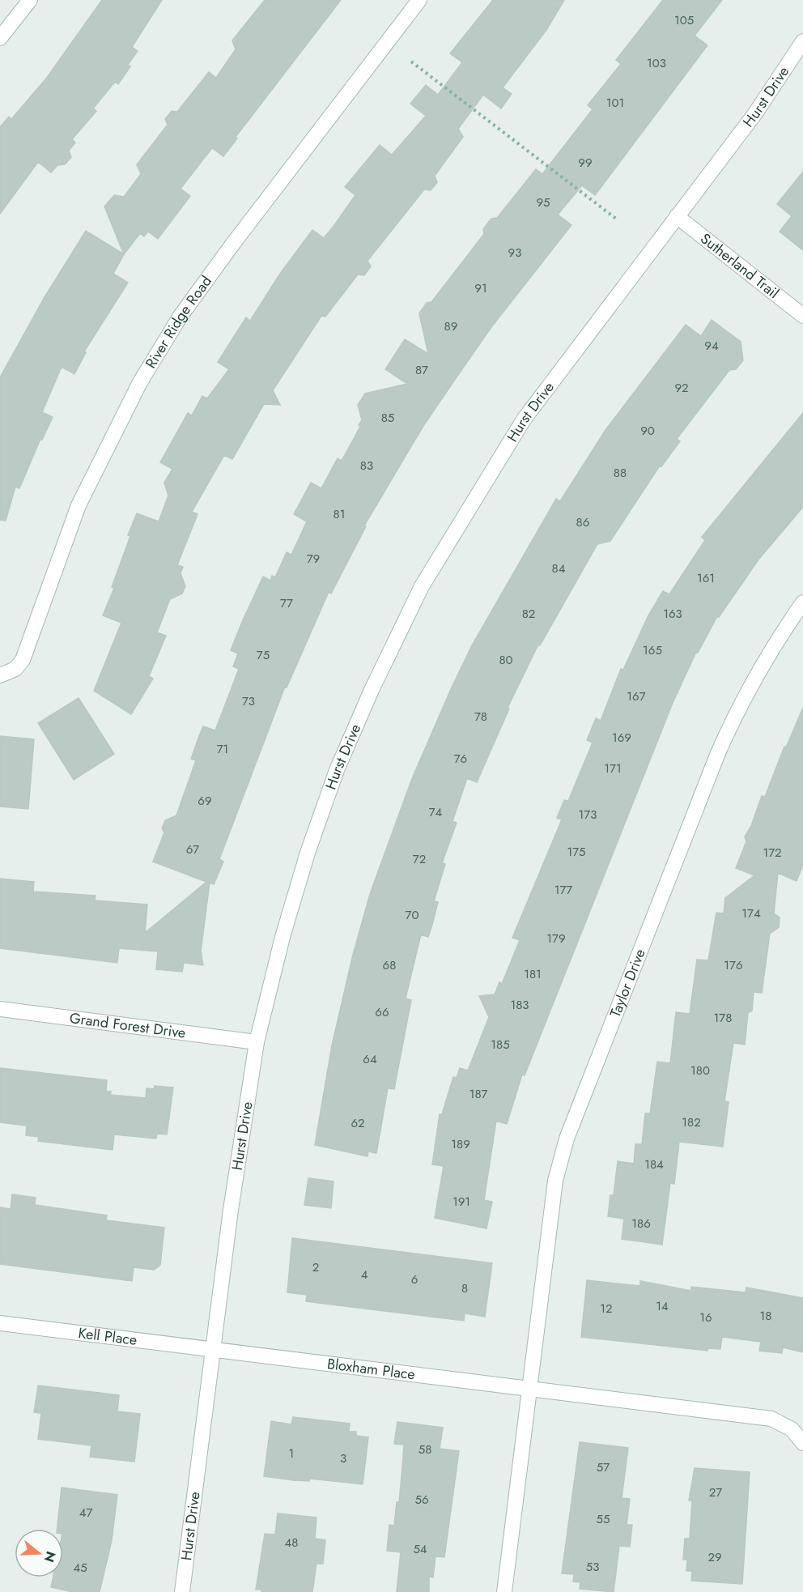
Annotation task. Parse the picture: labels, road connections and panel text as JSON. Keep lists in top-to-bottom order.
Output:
{
  "streets": {
    "street": [
      "Hurst Drive",
      "Sutherland Trail",
      "River Ridge Road",
      "Taylor Drive",
      "Grand Forest Drive",
      "Kell Place",
      "Bloxham Place"
    ]
  },
  "crossings": [
    ["Hurst Drive", "Sutherland Trail"],
    ["Hurst Drive", "Grand Forest Drive"],
    ["Hurst Drive", "Kell Place"],
    ["Hurst Drive", "Bloxham Place"],
    ["Taylor Drive", "Bloxham Place"],
    ["Kell Place", "Bloxham Place"]
  ],
  "house_numbers": [
    "105",
    "103",
    "101",
    "99",
    "95",
    "93",
    "91",
    "89",
    "94",
    "87",
    "92",
    "85",
    "90",
    "83",
    "88",
    "81",
    "86",
    "79",
    "84",
    "161",
    "77",
    "82",
    "163",
    "165",
    "75",
    "80",
    "167",
    "73",
    "78",
    "169",
    "71",
    "76",
    "171",
    "69",
    "74",
    "173",
    "67",
    "175",
    "172",
    "72",
    "177",
    "174",
    "70",
    "179",
    "68",
    "176",
    "181",
    "183",
    "66",
    "178",
    "185",
    "64",
    "180",
    "187",
    "182",
    "62",
    "189",
    "184",
    "191",
    "186",
    "2",
    "4",
    "6",
    "8",
    "14",
    "12",
    "18",
    "16",
    "58",
    "1",
    "3",
    "57",
    "27",
    "56",
    "47",
    "55",
    "48",
    "54",
    "29",
    "53",
    "45"
  ],
  "north": "right"
}
